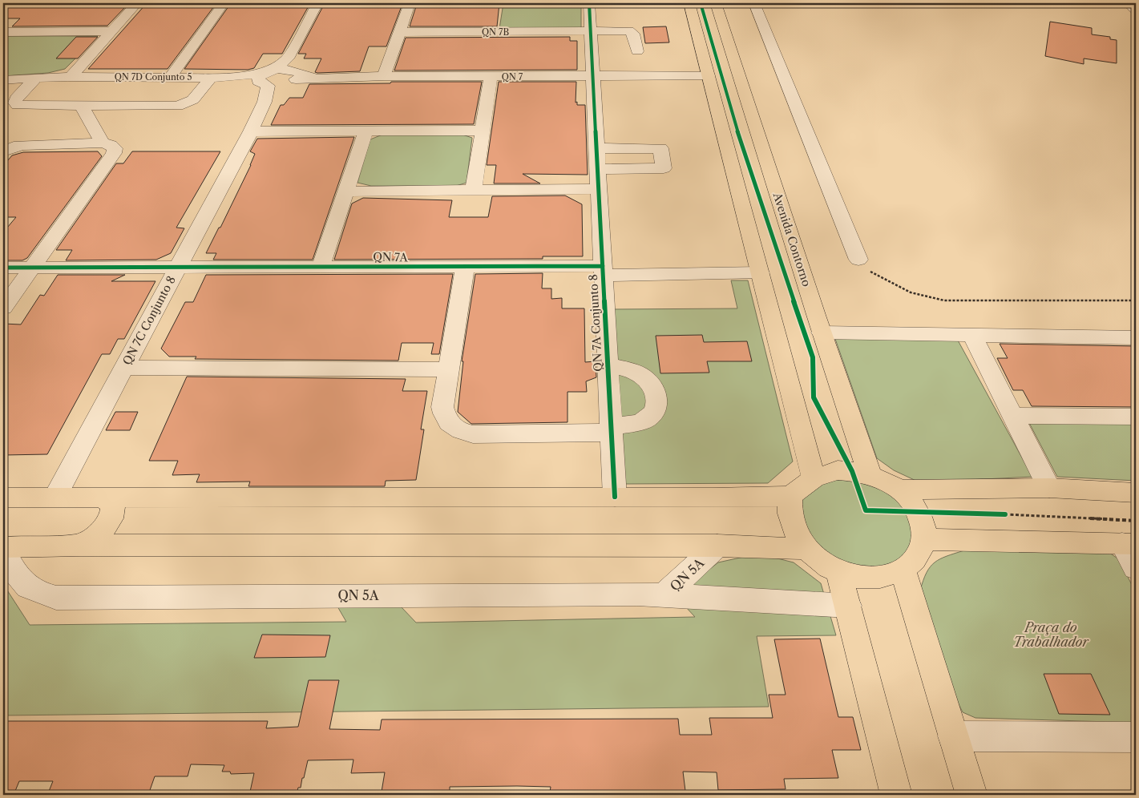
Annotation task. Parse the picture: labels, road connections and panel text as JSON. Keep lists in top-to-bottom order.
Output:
{
  "streets": {
    "main road": ["Avenida Contorno"],
    "street": [
      "QN 7B",
      "QN 7D Conjunto 5",
      "QN 7",
      "QN 7A",
      "QN 7C Conjunto 8",
      "QN 7A Conjunto 8",
      "QN 5A"
    ]
  },
  "crossings": [
    ["QN 7B", "QN 7A Conjunto 8"],
    ["QN 7D Conjunto 5", "QN 7"],
    ["QN 7D Conjunto 5", "QN 7C Conjunto 8"],
    ["QN 7", "QN 7C Conjunto 8"],
    ["QN 7", "QN 7A Conjunto 8"],
    ["QN 7A", "QN 7C Conjunto 8"],
    ["QN 7A", "QN 7A Conjunto 8"]
  ],
  "parks": ["Praça do Trabalhador"]
}
